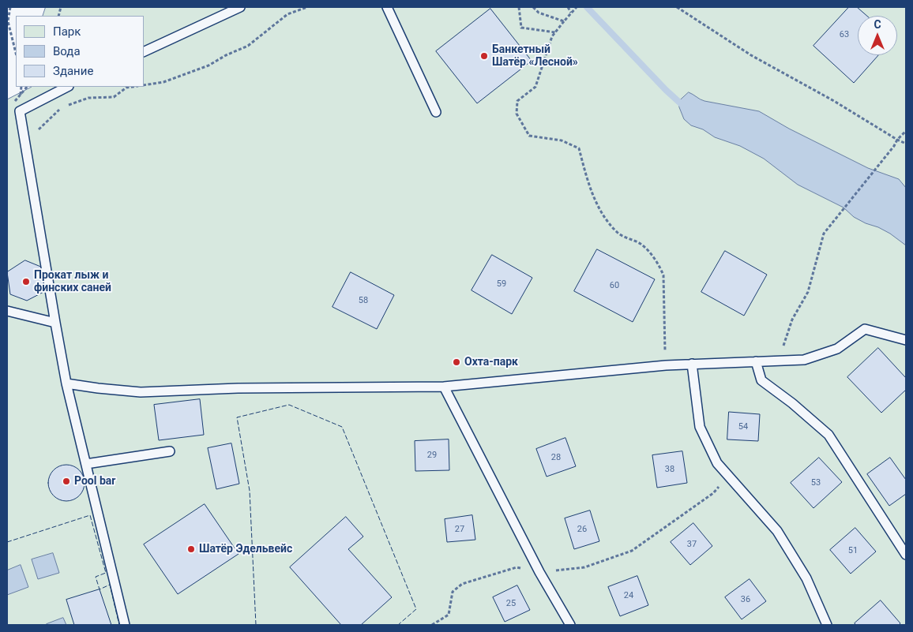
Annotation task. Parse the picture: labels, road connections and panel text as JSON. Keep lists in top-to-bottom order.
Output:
{
  "places": [
    "Банкетный Шатёр «Лесной»",
    "Прокат лыж и финских саней",
    "Охта-парк",
    "Pool bar",
    "Шатёр Эдельвейс"
  ],
  "house_numbers": [
    "63",
    "59",
    "60",
    "58",
    "54",
    "29",
    "28",
    "38",
    "53",
    "27",
    "26",
    "37",
    "51",
    "24",
    "36",
    "25"
  ],
  "legend": ["Парк", "Вода", "Здание"],
  "north": "top"
}
